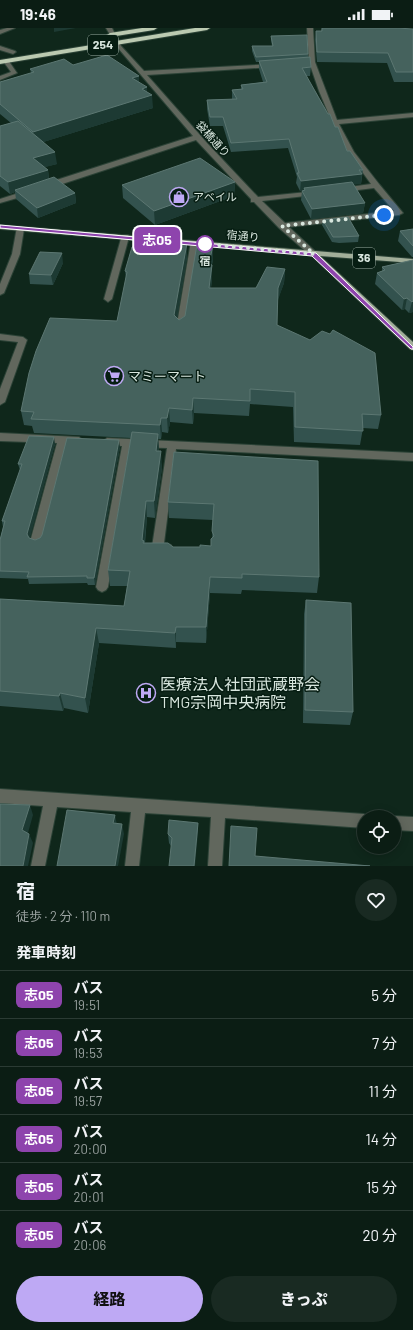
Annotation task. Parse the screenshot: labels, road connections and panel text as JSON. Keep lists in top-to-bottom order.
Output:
{
  "streets": {
    "highway": ["254"],
    "main road": ["宿通り", "36"],
    "street": ["袋橋通り"]
  },
  "crossings": [
    ["254", "袋橋通り"],
    ["袋橋通り", "宿通り"]
  ],
  "places": {
    "shop": ["アベイル"],
    "other": ["宿"],
    "supermarket": ["マミーマート"],
    "hospital": ["医療法人社団武蔵野会 TMG宗岡中央病院"]
  },
  "lines": ["bus line 志05"],
  "page": {
    "status": "19:46",
    "on_map": "志05",
    "heading": [
      ["宿", "徒歩 · 2 分 · 110 m"],
      "発車時刻"
    ],
    "list": [
      {
        "mark": "志05",
        "name": "バス",
        "note": "19:51",
        "value": "5 分"
      },
      {
        "mark": "志05",
        "name": "バス",
        "note": "19:53",
        "value": "7 分"
      },
      {
        "mark": "志05",
        "name": "バス",
        "note": "19:57",
        "value": "11 分"
      },
      {
        "mark": "志05",
        "name": "バス",
        "note": "20:00",
        "value": "14 分"
      },
      {
        "mark": "志05",
        "name": "バス",
        "note": "20:01",
        "value": "15 分"
      },
      {
        "mark": "志05",
        "name": "バス",
        "note": "20:06",
        "value": "20 分"
      }
    ],
    "buttons": ["経路", "きっぷ"]
  }
}
